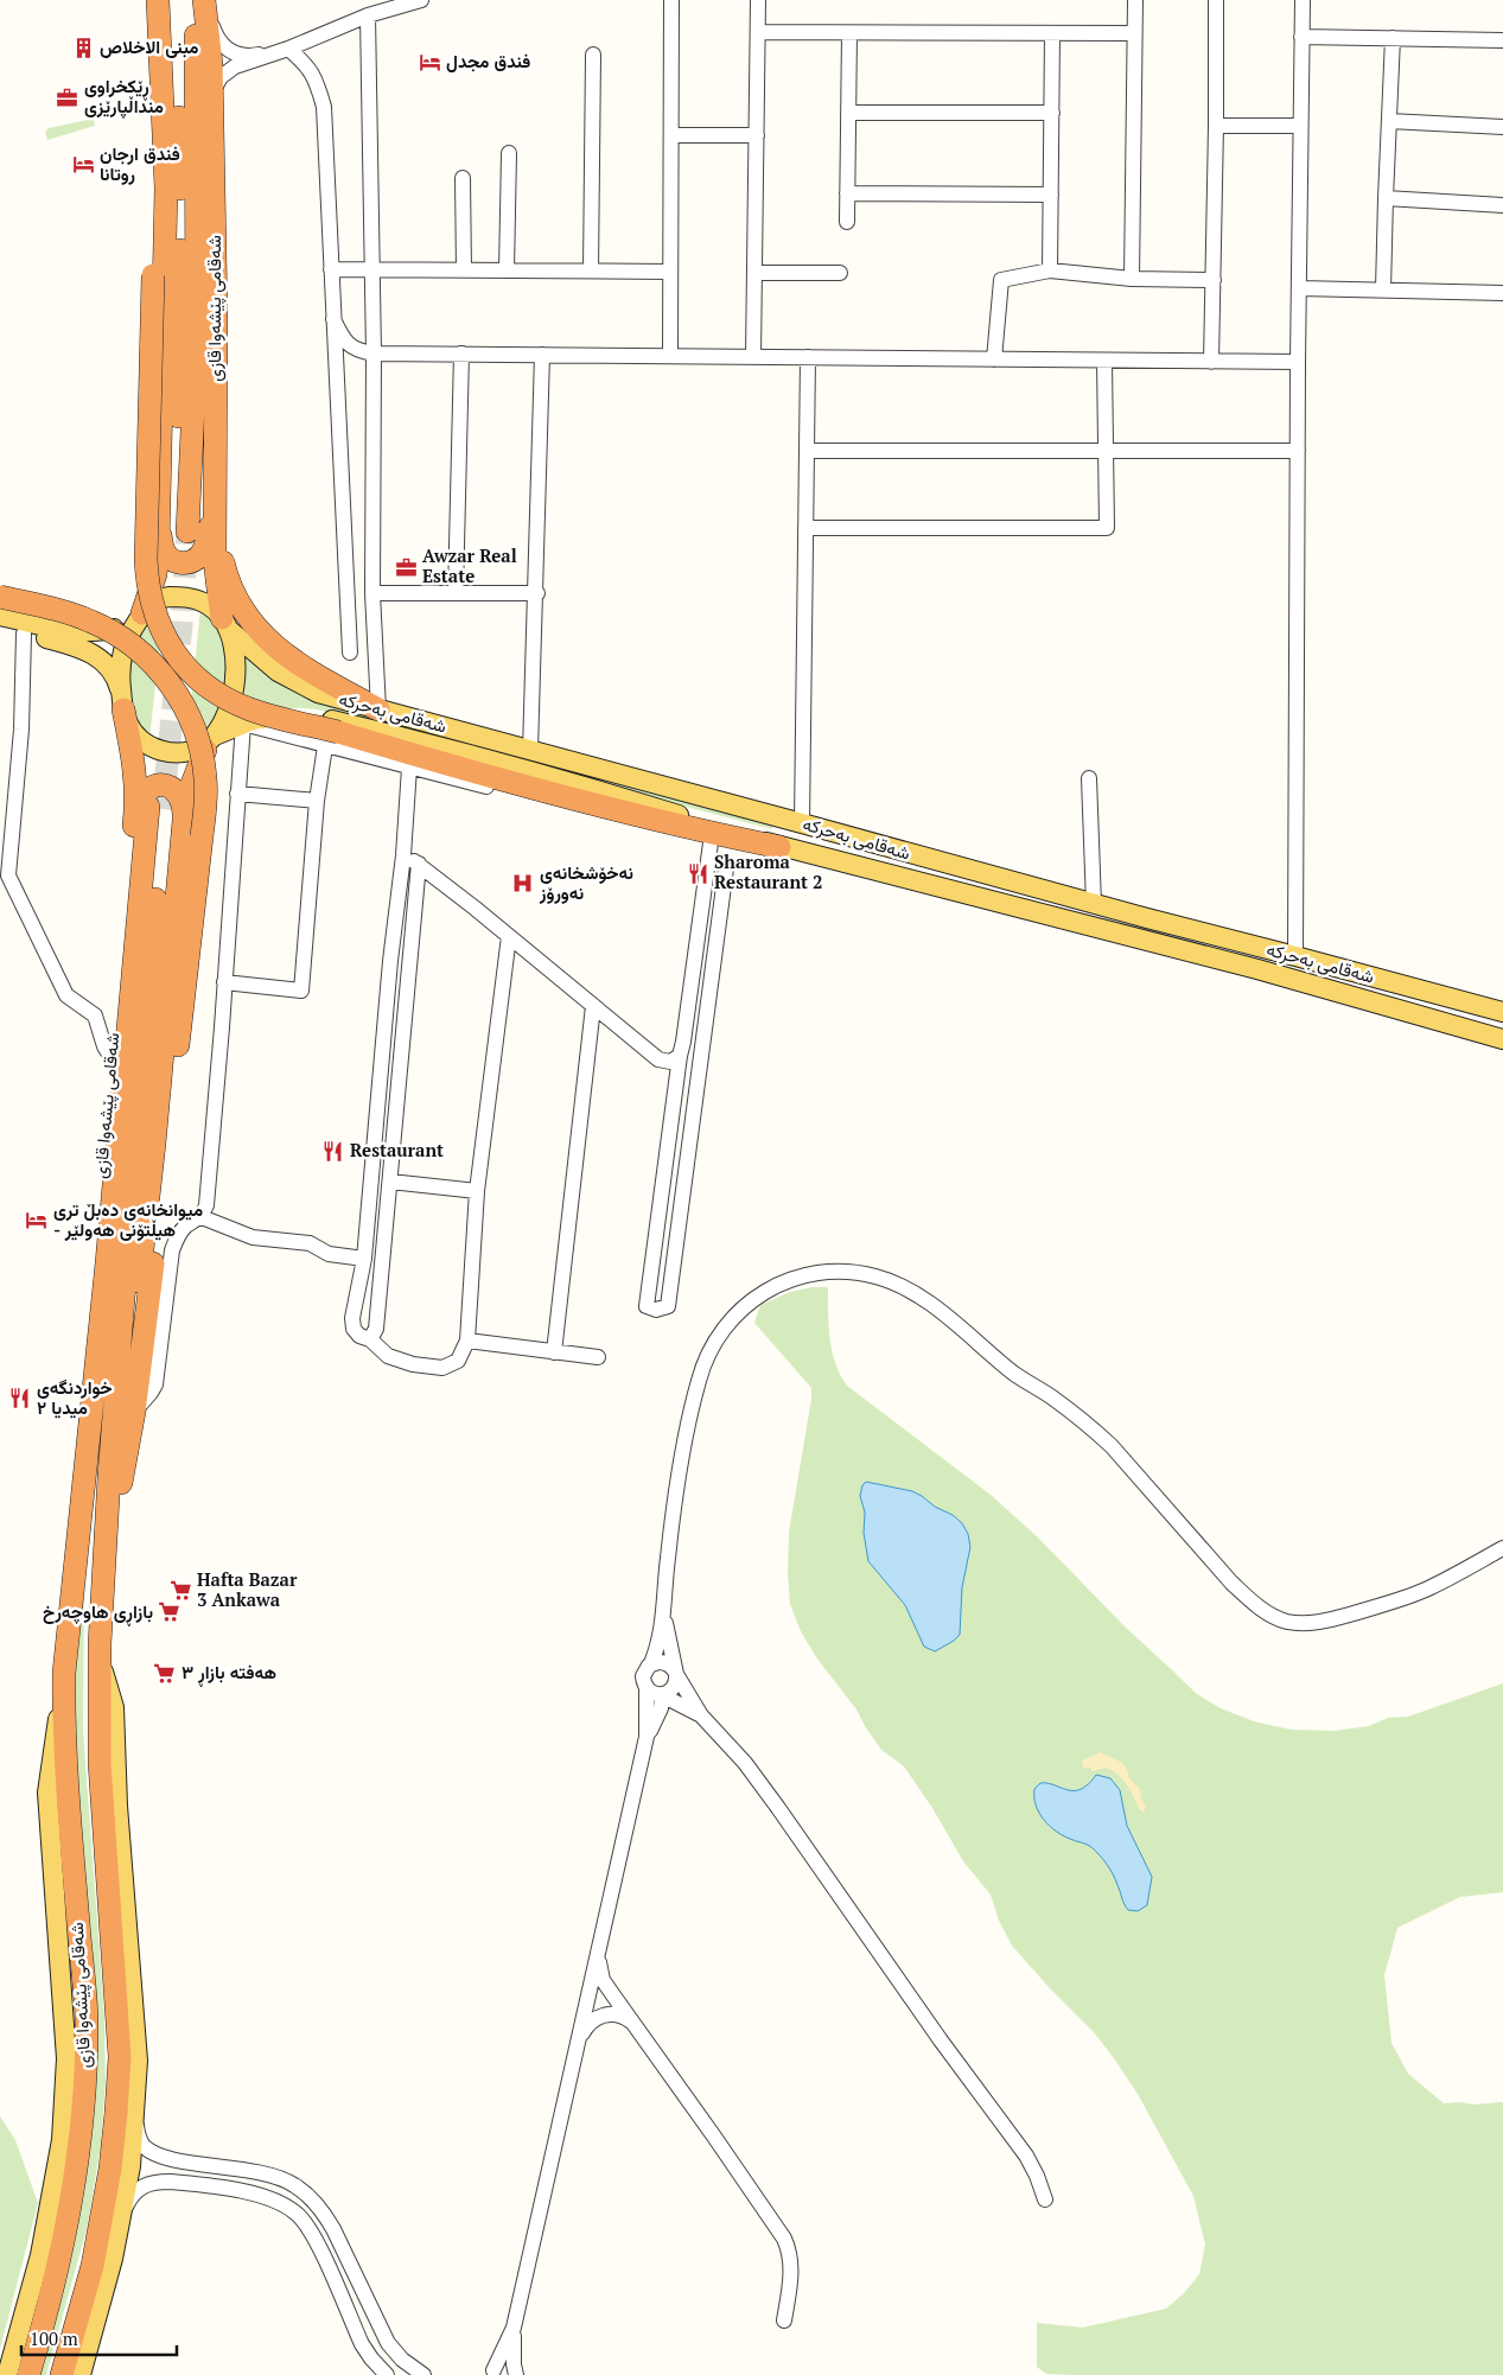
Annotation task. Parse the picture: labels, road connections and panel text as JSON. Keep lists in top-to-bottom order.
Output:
{
  "streets": {
    "highway": ["شەقامی پێشەوا قازی"],
    "main road": ["شەقامی بەحرکە"]
  },
  "crossings": [
    ["شەقامی پێشەوا قازی", "شەقامی بەحرکە"]
  ],
  "places": {
    "building": ["مبنى الاخلاص"],
    "hotel": ["فندق مجدل", "فندق ارجان روتانا", "میوانخانەی دەبڵ تری - هیڵتۆنی هەولێر"],
    "office": ["ڕێکخراوی منداڵپارێزی", "Awzar Real Estate"],
    "restaurant": ["Sharoma Restaurant 2", "Restaurant", "خواردنگەی میدیا ٢"],
    "hospital": ["نەخۆشخانەی نەورۆز"],
    "supermarket": ["Hafta Bazar 3 Ankawa", "بازاڕی هاوچەرخ", "هەفتە بازاڕ ٣"]
  },
  "scale_bar": "100 m"
}
